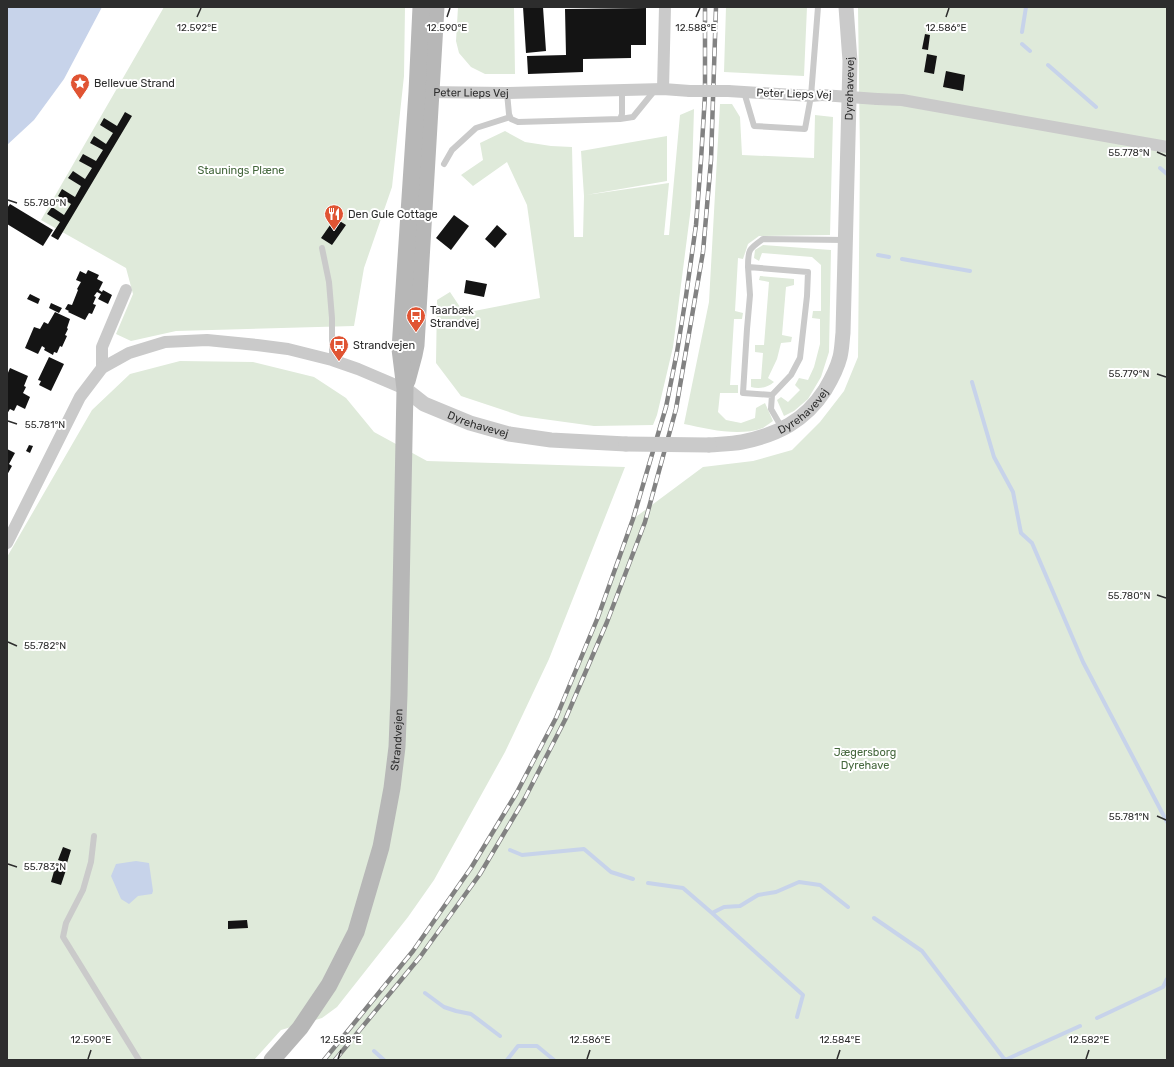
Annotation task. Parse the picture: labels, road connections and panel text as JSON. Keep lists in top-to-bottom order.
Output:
{
  "streets": {
    "main road": ["Strandvejen"],
    "street": ["Dyrehavevej", "Peter Lieps Vej"]
  },
  "crossings": [
    ["Dyrehavevej", "Strandvejen"],
    ["Peter Lieps Vej", "Strandvejen"]
  ],
  "parks": ["Staunings Plæne", "Jægersborg Dyrehave"],
  "places": {
    "place": ["Bellevue Strand"],
    "restaurant": ["Den Gule Cottage"],
    "bus stop": ["Taarbæk Strandvej", "Strandvejen"]
  },
  "coordinates": [
    "12.590°E",
    "12.588°E",
    "12.586°E",
    "12.592°E",
    "55.778°N",
    "55.780°N",
    "55.779°N",
    "55.781°N",
    "55.782°N",
    "55.783°N",
    "12.584°E",
    "12.582°E"
  ]
}
